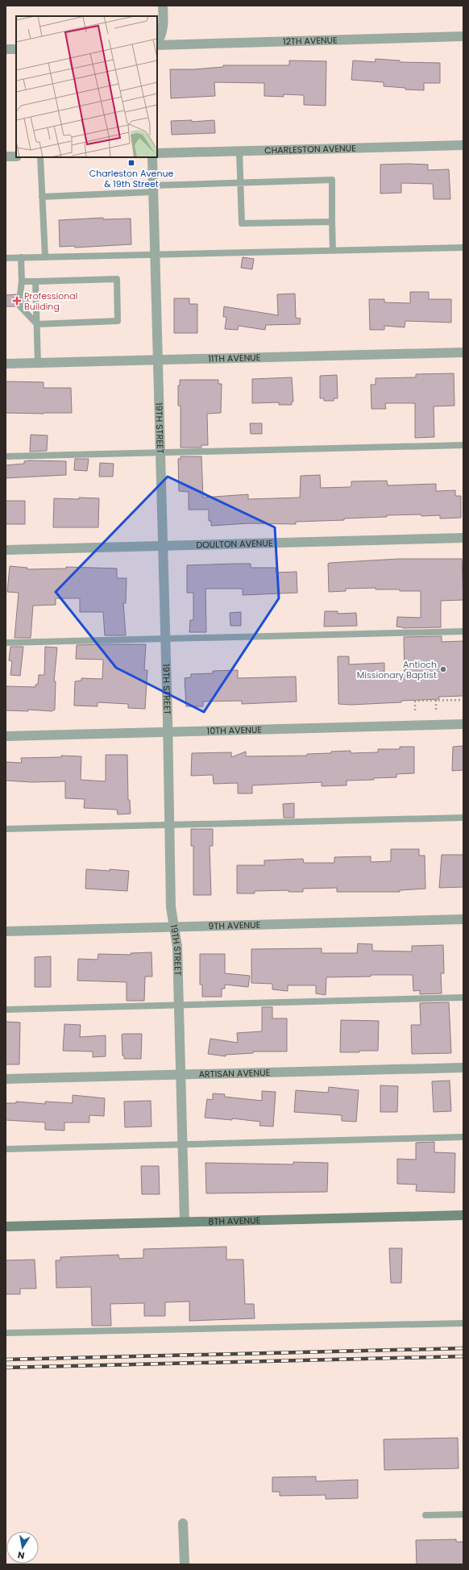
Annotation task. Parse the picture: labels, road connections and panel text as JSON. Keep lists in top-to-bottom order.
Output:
{
  "streets": {
    "main road": ["8TH AVENUE"],
    "street": [
      "12TH AVENUE",
      "CHARLESTON AVENUE",
      "11TH AVENUE",
      "19TH STREET",
      "DOULTON AVENUE",
      "10TH AVENUE",
      "9TH AVENUE",
      "ARTISAN AVENUE"
    ]
  },
  "crossings": [
    ["11TH AVENUE", "19TH STREET"],
    ["19TH STREET", "DOULTON AVENUE"],
    ["19TH STREET", "10TH AVENUE"],
    ["19TH STREET", "9TH AVENUE"],
    ["19TH STREET", "ARTISAN AVENUE"],
    ["19TH STREET", "8TH AVENUE"]
  ],
  "places": {
    "transit": ["Charleston Avenue & 19th Street"],
    "health": ["Professional Building"],
    "other": ["Antioch Missionary Baptist"]
  },
  "north": "bottom"
}
